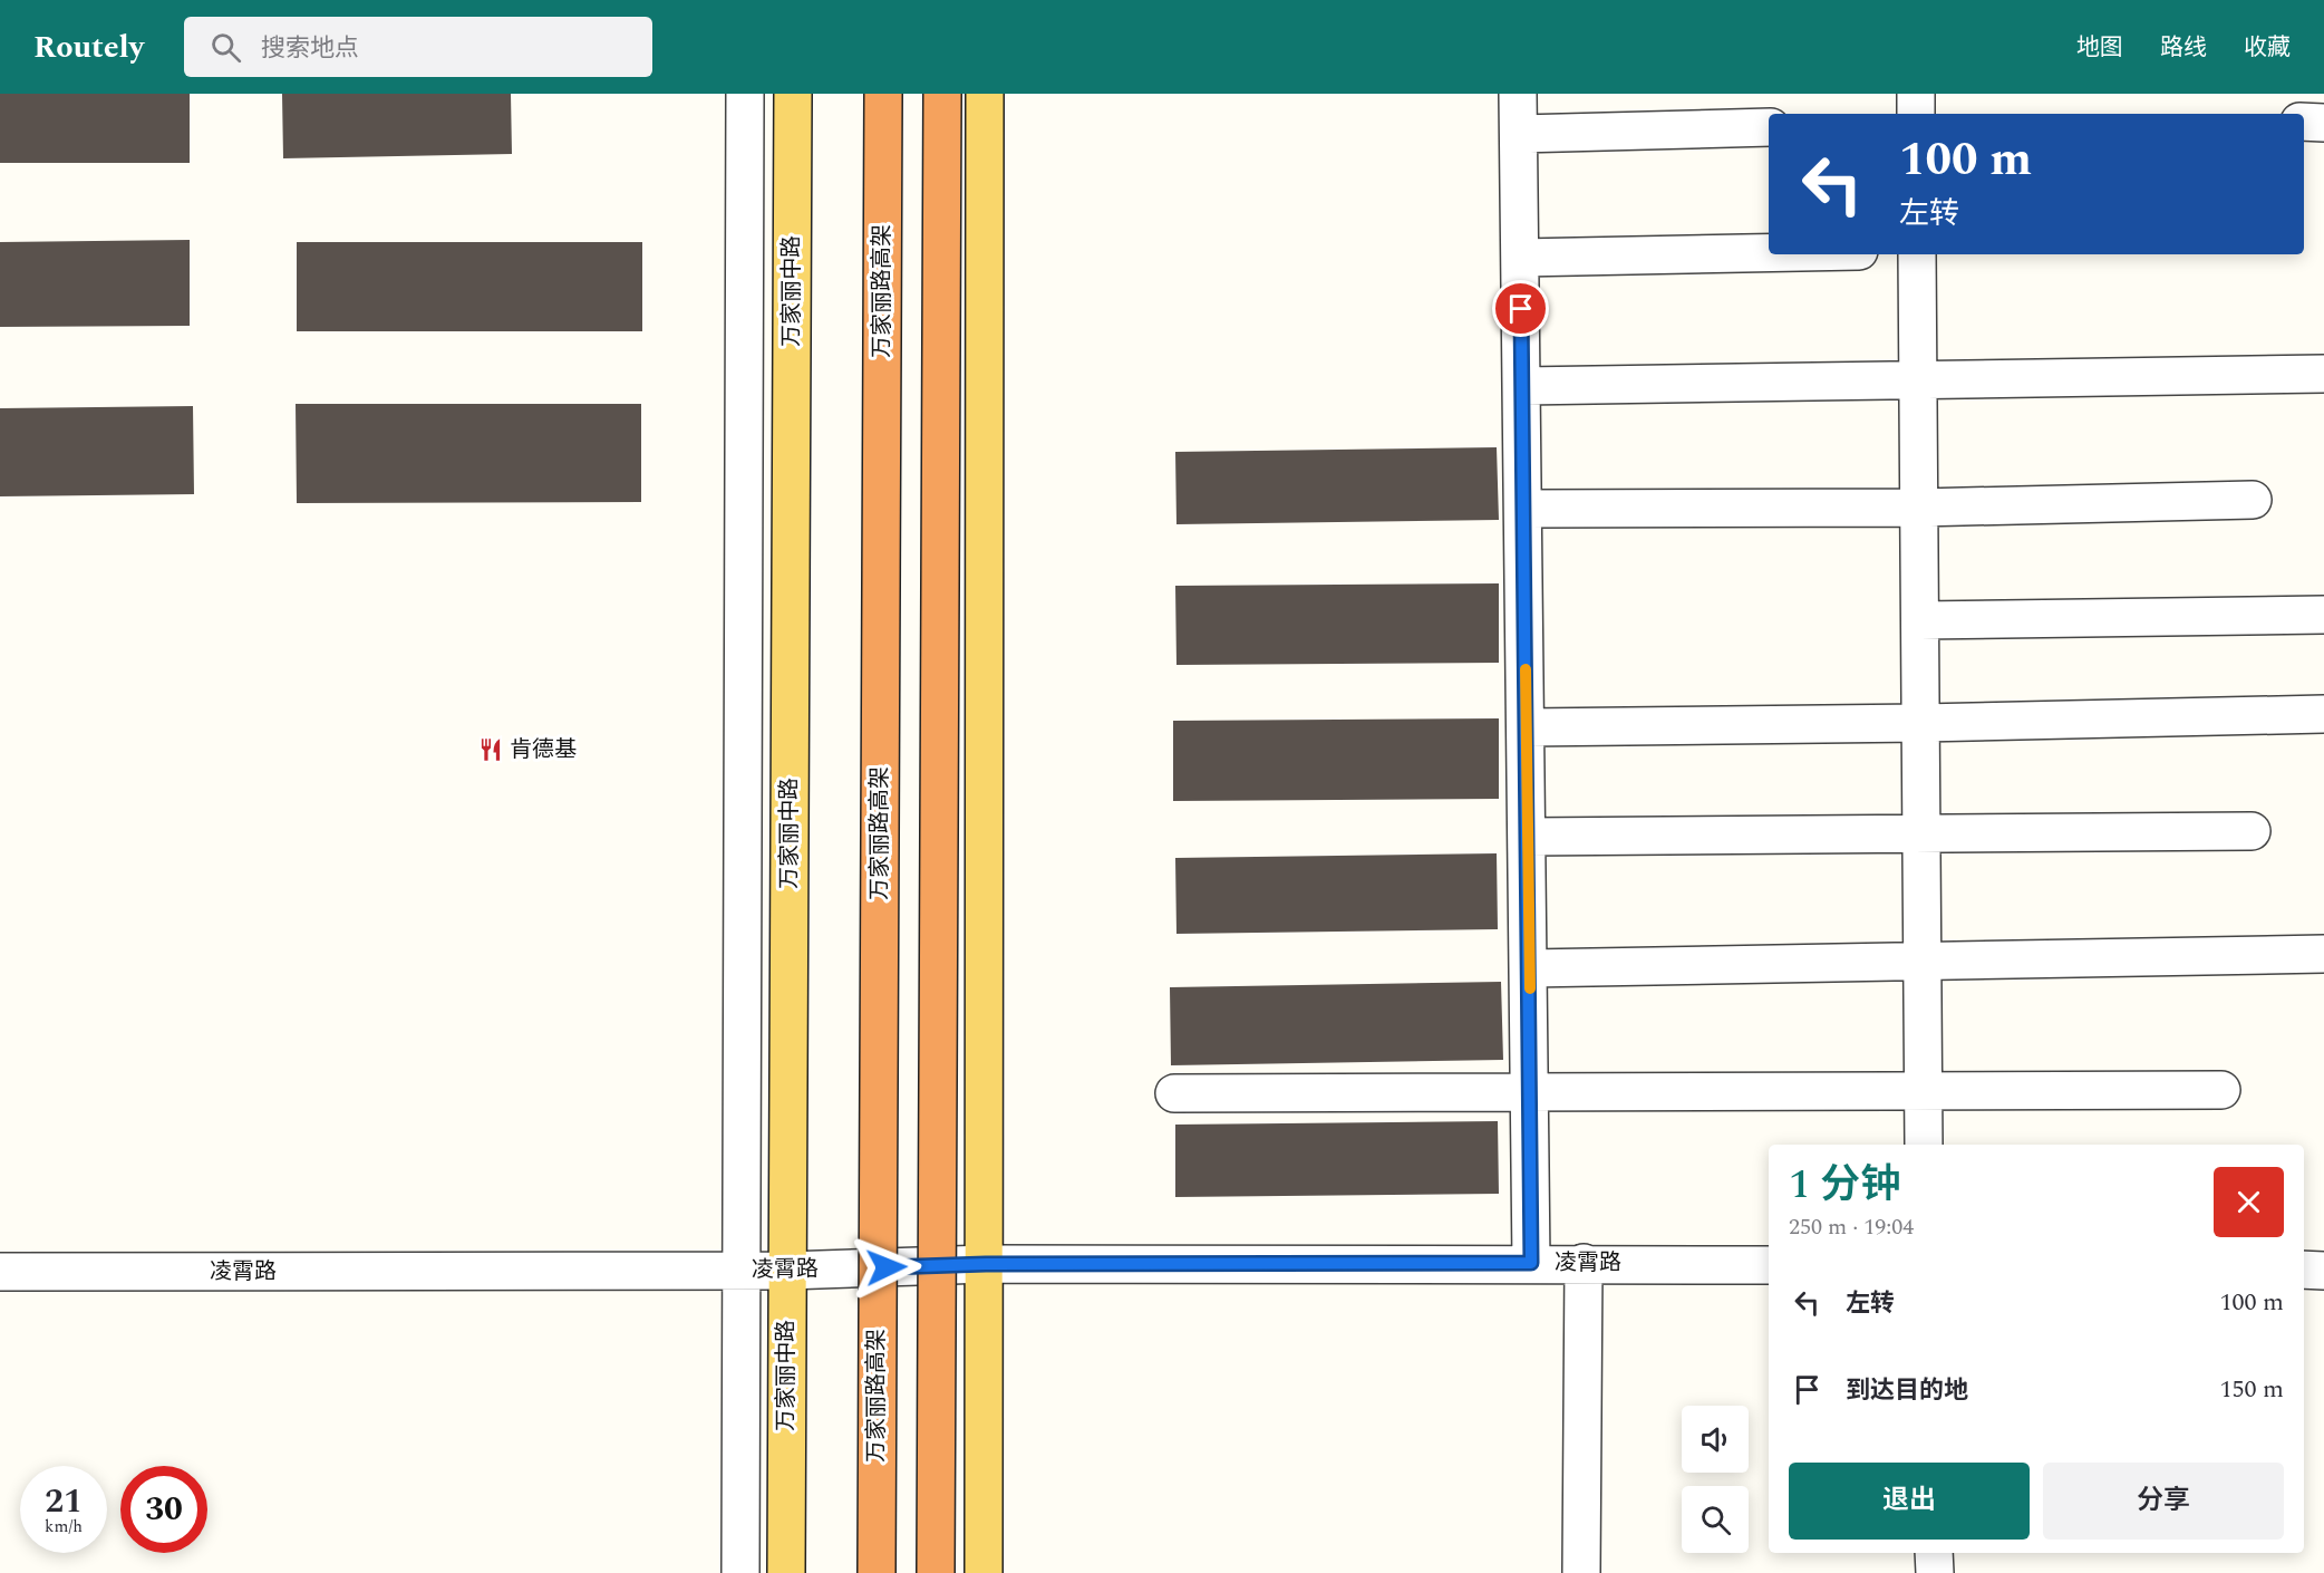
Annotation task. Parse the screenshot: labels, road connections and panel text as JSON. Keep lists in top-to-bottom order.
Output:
{
  "streets": {
    "highway": ["万家丽路高架"],
    "main road": ["万家丽中路"],
    "street": ["凌霄路"]
  },
  "crossings": [
    ["万家丽中路", "凌霄路"]
  ],
  "places": {
    "restaurant": ["肯德基"]
  },
  "page": {
    "header": "Routely",
    "search": "搜索地点",
    "nav": ["地图", "路线", "收藏"],
    "turn": ["100 m", "左转"],
    "heading": ["1 分钟", "250 m · 19:04"],
    "list": [
      {
        "name": "左转",
        "value": "100 m"
      },
      {
        "name": "到达目的地",
        "value": "150 m"
      }
    ],
    "buttons": ["退出", "分享"],
    "speed": "21 km/h",
    "limit": "30"
  }
}
